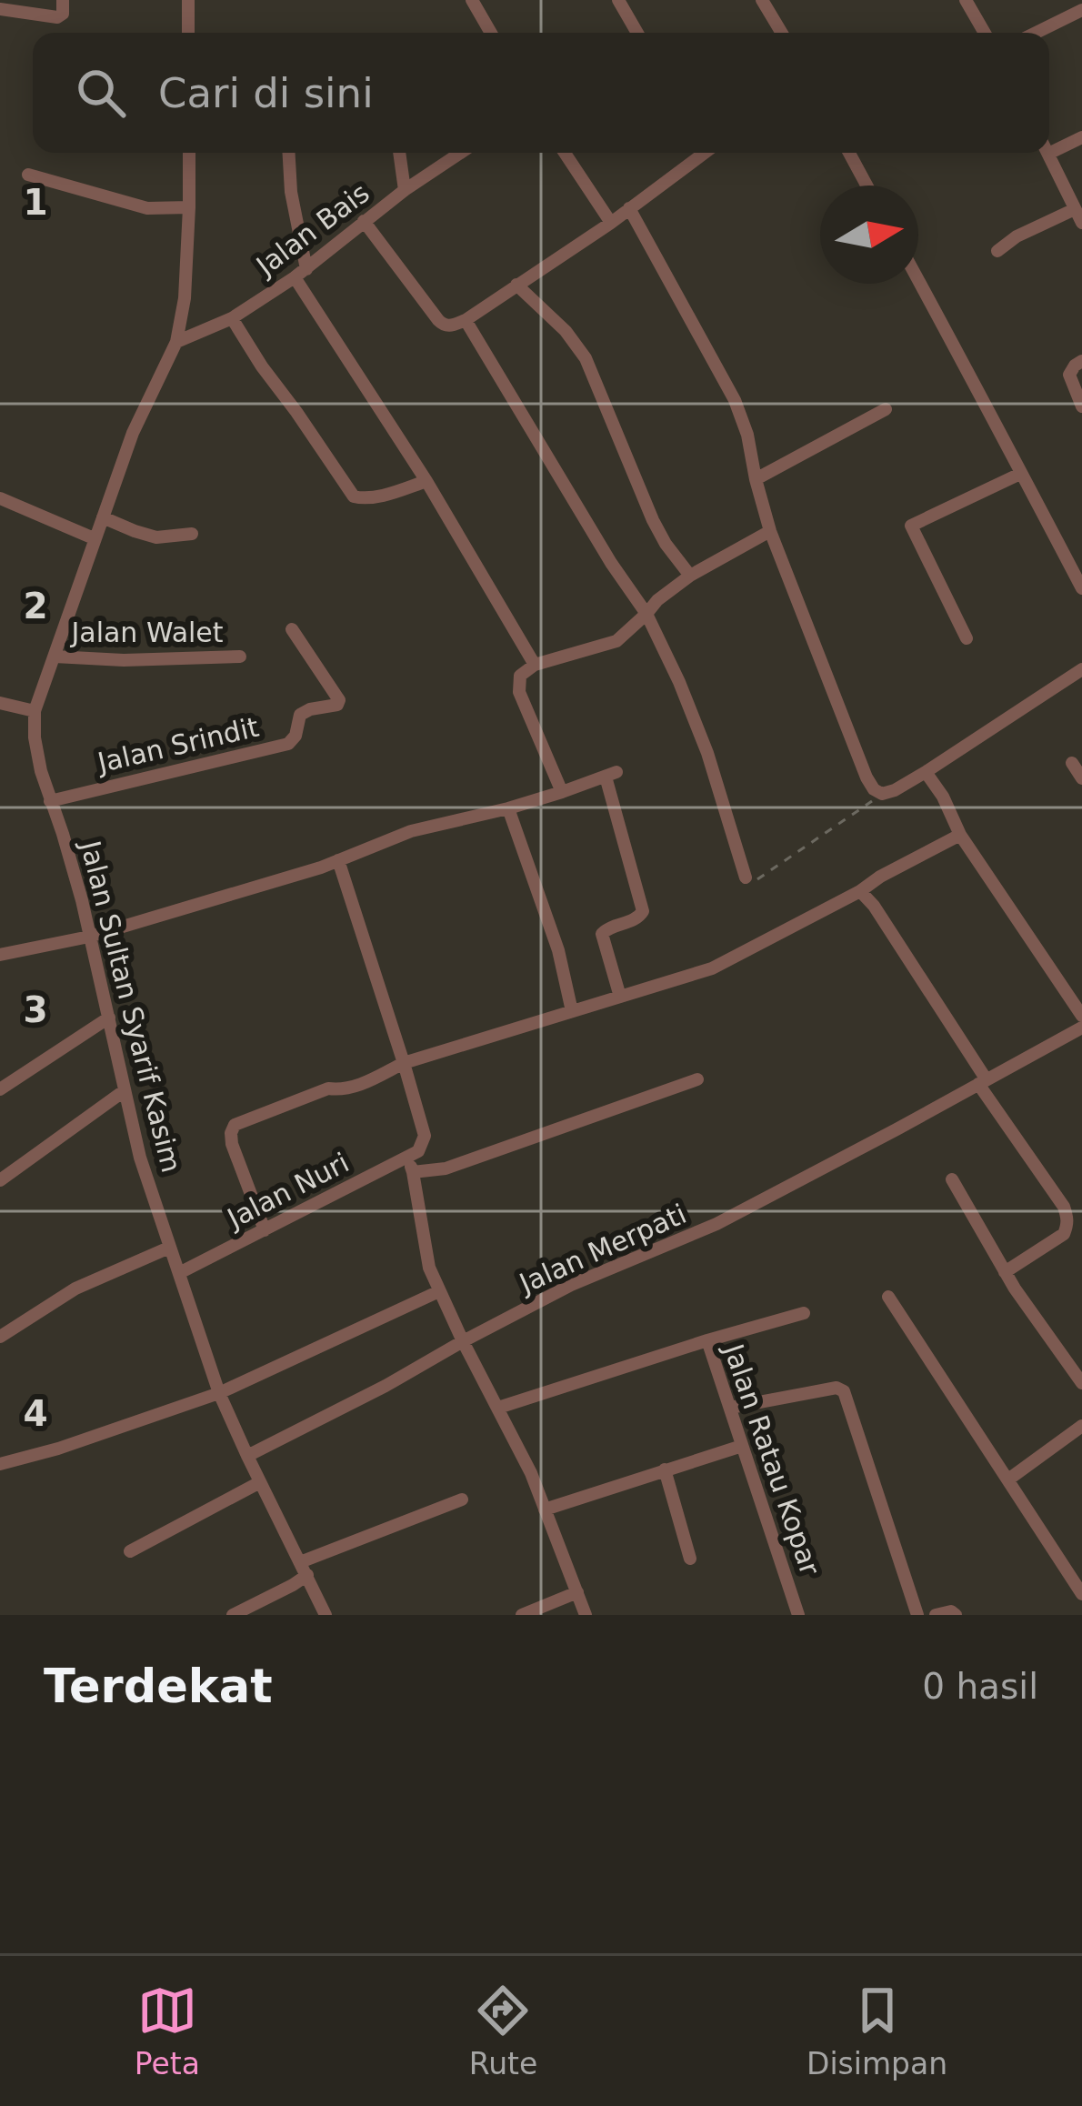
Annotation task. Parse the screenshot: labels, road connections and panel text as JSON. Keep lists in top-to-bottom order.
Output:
{
  "streets": {
    "street": [
      "Jalan Bais",
      "Jalan Walet",
      "Jalan Srindit",
      "Jalan Sultan Syarif Kasim",
      "Jalan Nuri",
      "Jalan Merpati",
      "Jalan Ratau Kopar"
    ]
  },
  "crossings": [
    ["Jalan Bais", "Jalan Sultan Syarif Kasim"],
    ["Jalan Walet", "Jalan Sultan Syarif Kasim"],
    ["Jalan Srindit", "Jalan Sultan Syarif Kasim"],
    ["Jalan Sultan Syarif Kasim", "Jalan Nuri"],
    ["Jalan Sultan Syarif Kasim", "Jalan Merpati"]
  ],
  "north": "right",
  "page": {
    "search": "Cari di sini",
    "heading": ["Terdekat", "0 hasil"],
    "nav": ["Peta", "Rute", "Disimpan"]
  },
  "grid": {
    "rows": [
      "1",
      "2",
      "3",
      "4"
    ]
  }
}
